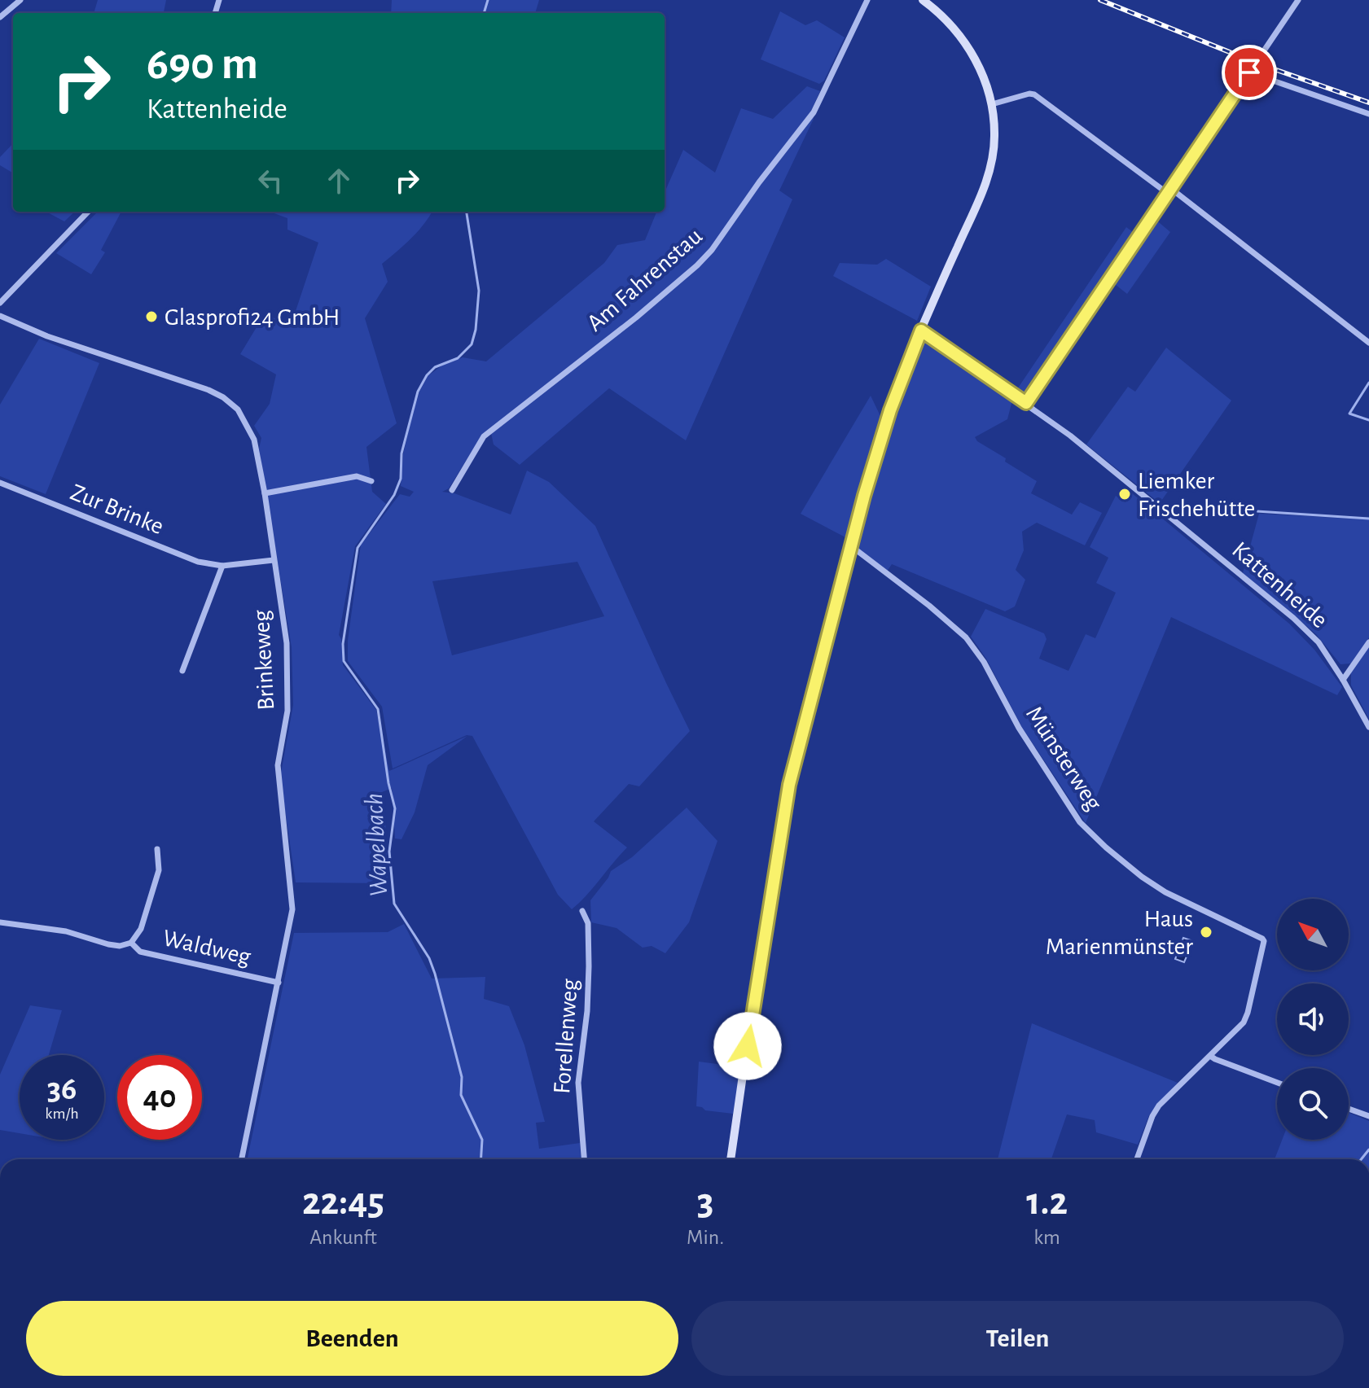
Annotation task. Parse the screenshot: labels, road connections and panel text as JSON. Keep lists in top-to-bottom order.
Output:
{
  "streets": {
    "street": [
      "Am Fahrenstau",
      "Zur Brinke",
      "Kattenheide",
      "Brinkeweg",
      "Münsterweg",
      "Waldweg",
      "Forellenweg"
    ]
  },
  "crossings": [
    ["Zur Brinke", "Brinkeweg"],
    ["Brinkeweg", "Waldweg"]
  ],
  "water": ["Wapelbach"],
  "places": ["Glasprofi24 GmbH", "Liemker Frischehütte", "Haus Marienmünster"],
  "north": "top left",
  "page": {
    "turn": ["690 m", "Kattenheide"],
    "speed": "36 km/h",
    "limit": "40",
    "eta": [
      "22:45",
      "Ankunft",
      "3",
      "Min.",
      "1.2",
      "km"
    ],
    "buttons": ["Beenden", "Teilen"]
  }
}
